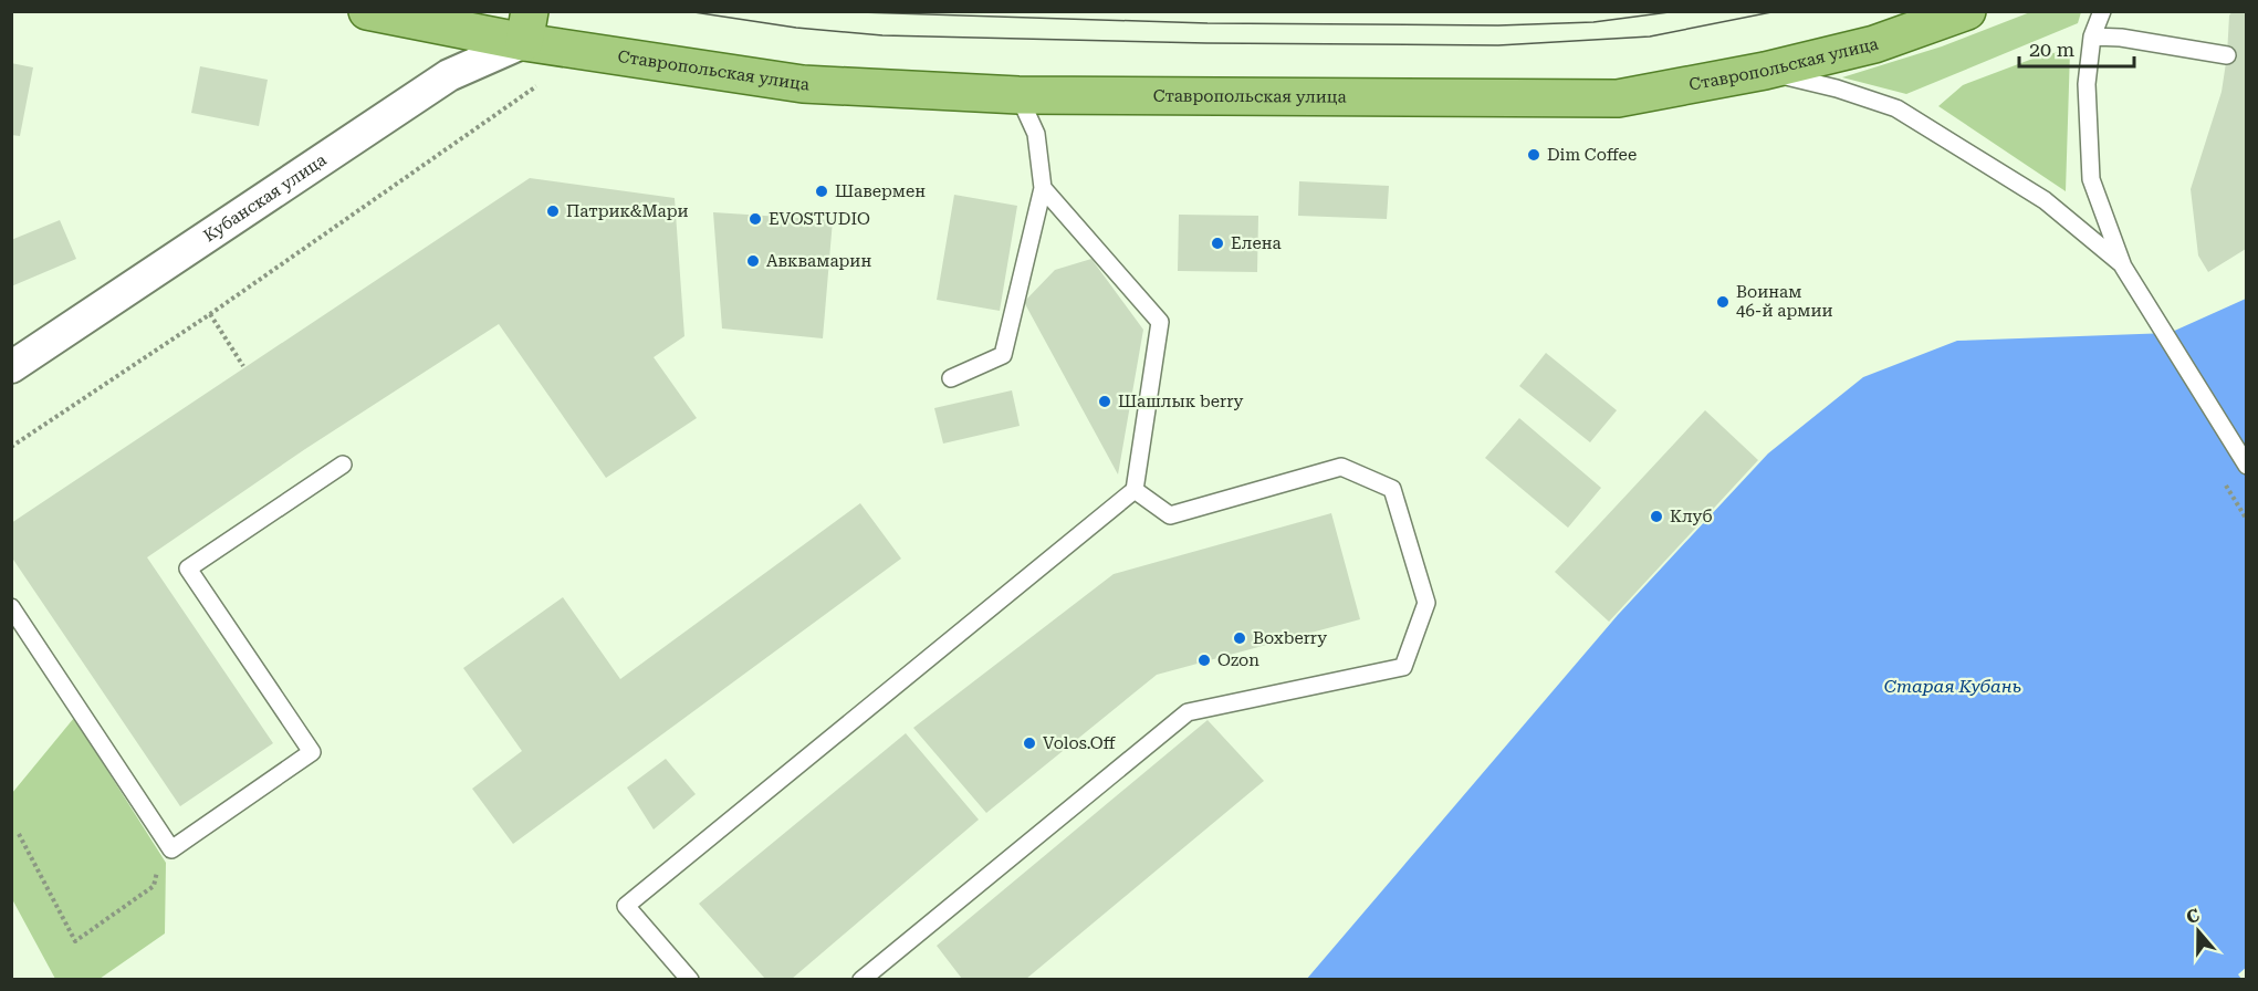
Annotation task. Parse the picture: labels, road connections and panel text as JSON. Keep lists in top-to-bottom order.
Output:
{
  "streets": {
    "main road": ["Ставропольская улица"],
    "street": ["Кубанская улица"]
  },
  "crossings": [
    ["Ставропольская улица", "Кубанская улица"]
  ],
  "water": ["Старая Кубань"],
  "places": [
    "Dim Coffee",
    "Шавермен",
    "Патрик&Мари",
    "EVOSTUDIO",
    "Елена",
    "Авквамарин",
    "Воинам 46-й армии",
    "Шашлык berry",
    "Клуб",
    "Boxberry",
    "Ozon",
    "Volos.Off"
  ],
  "scale_bar": "20 m",
  "north": "top"
}
